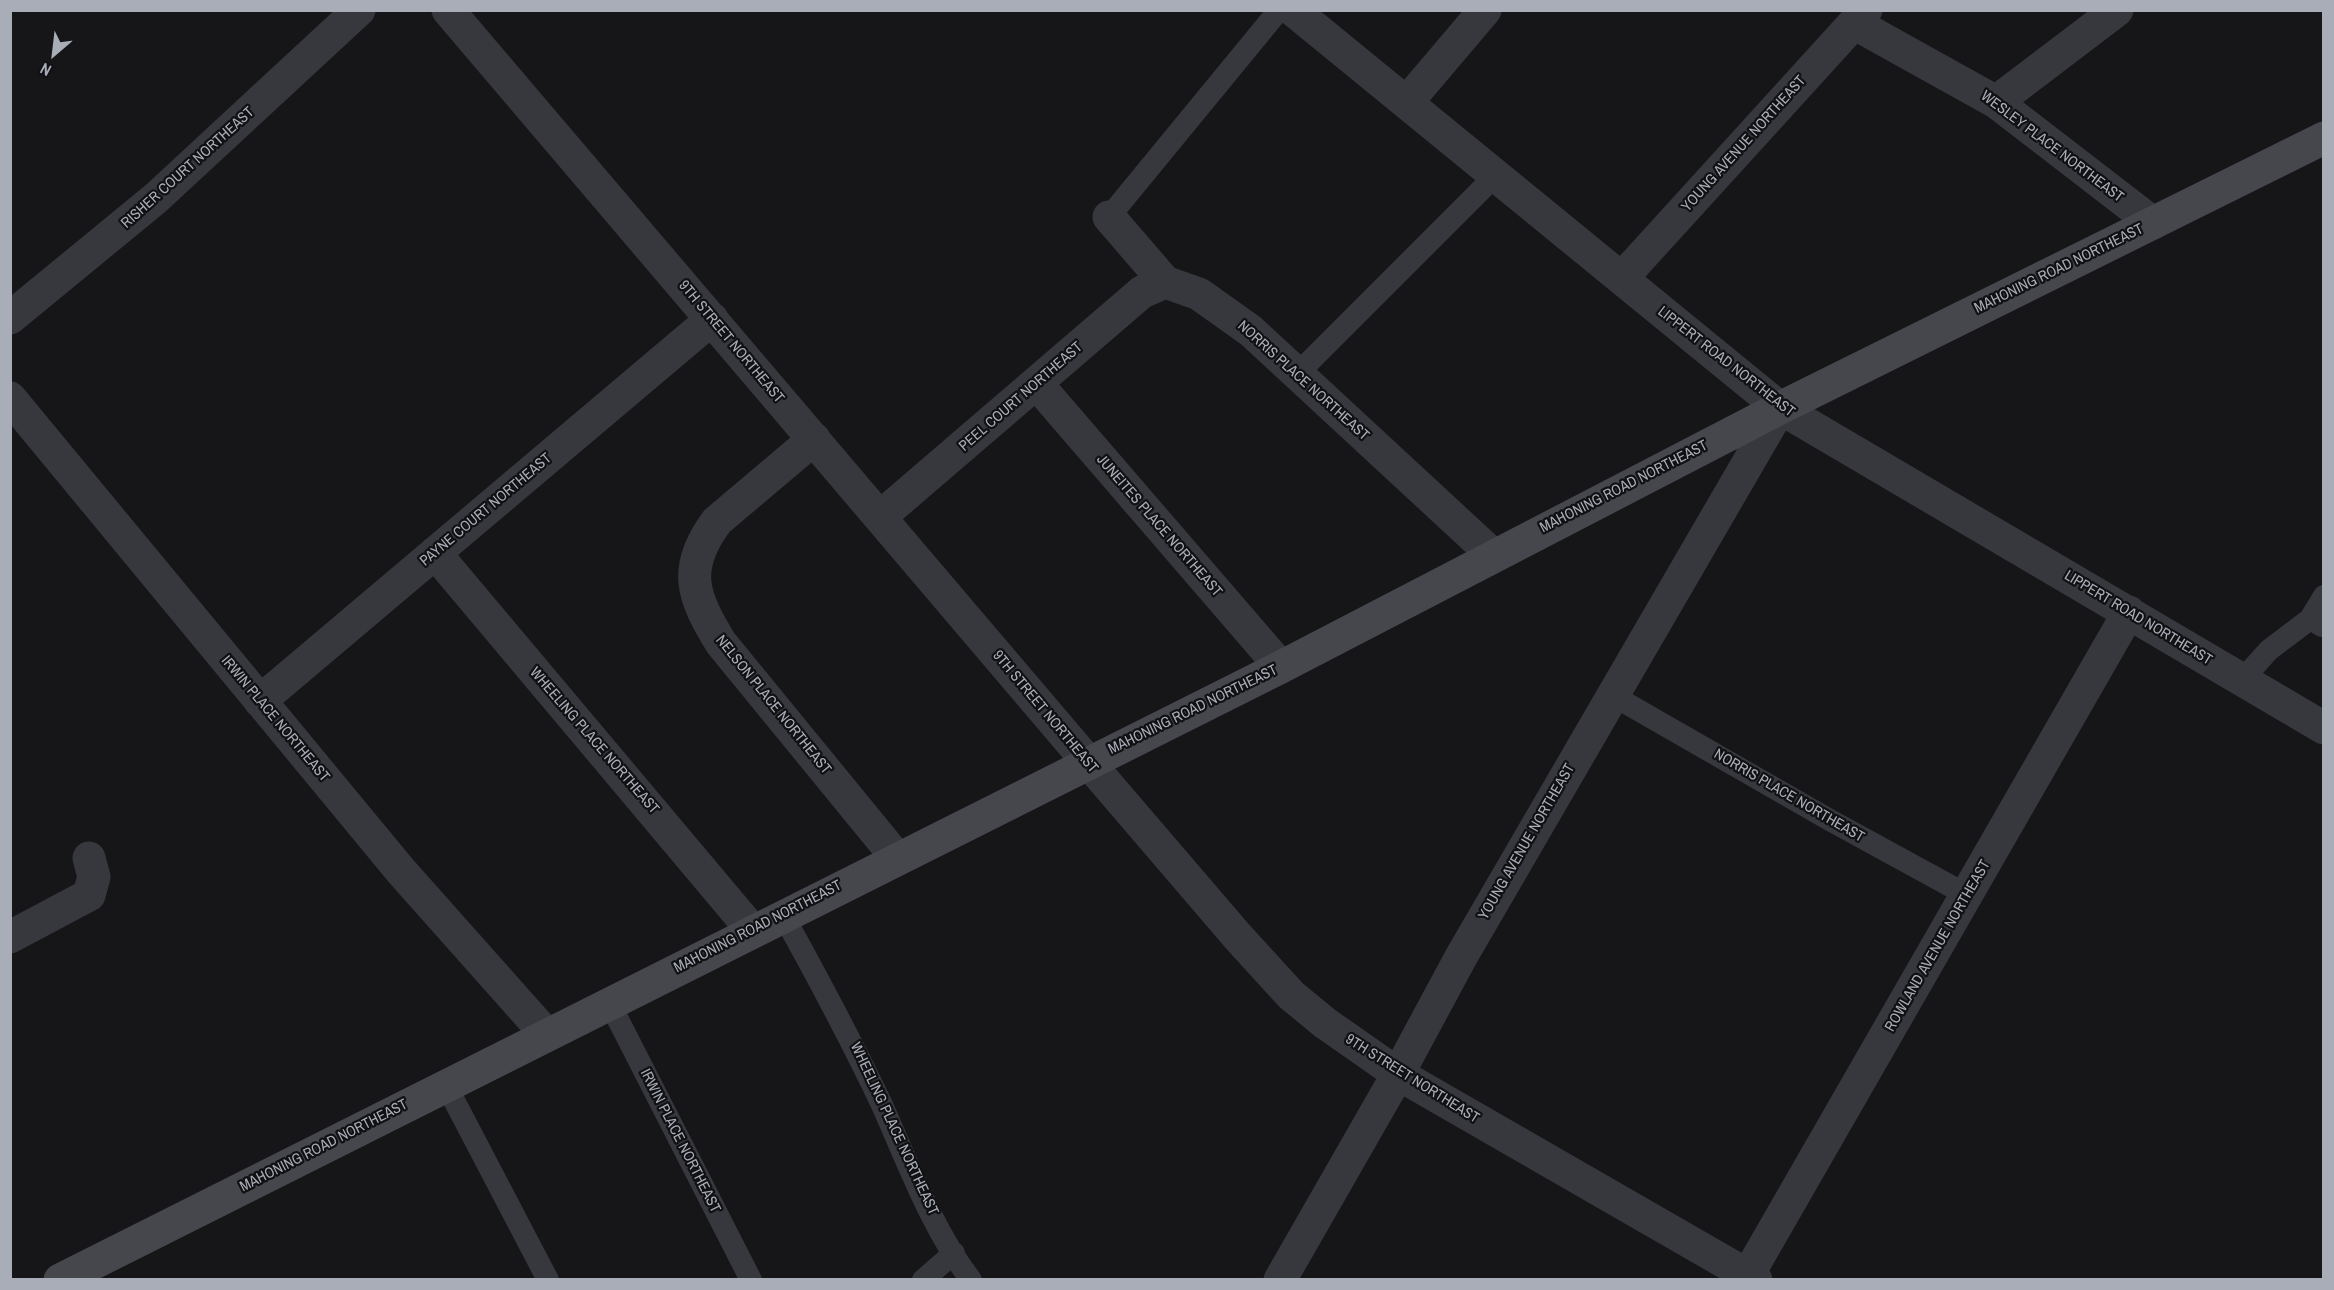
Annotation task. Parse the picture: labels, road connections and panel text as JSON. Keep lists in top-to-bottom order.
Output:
{
  "streets": {
    "main road": ["MAHONING ROAD NORTHEAST"],
    "street": [
      "YOUNG AVENUE NORTHEAST",
      "WESLEY PLACE NORTHEAST",
      "RISHER COURT NORTHEAST",
      "9TH STREET NORTHEAST",
      "LIPPERT ROAD NORTHEAST",
      "NORRIS PLACE NORTHEAST",
      "PEEL COURT NORTHEAST",
      "PAYNE COURT NORTHEAST",
      "JUNEITES PLACE NORTHEAST",
      "NELSON PLACE NORTHEAST",
      "IRWIN PLACE NORTHEAST",
      "WHEELING PLACE NORTHEAST",
      "ROWLAND AVENUE NORTHEAST"
    ]
  },
  "crossings": [
    ["YOUNG AVENUE NORTHEAST", "WESLEY PLACE NORTHEAST"],
    ["YOUNG AVENUE NORTHEAST", "MAHONING ROAD NORTHEAST"],
    ["YOUNG AVENUE NORTHEAST", "9TH STREET NORTHEAST"],
    ["YOUNG AVENUE NORTHEAST", "LIPPERT ROAD NORTHEAST"],
    ["YOUNG AVENUE NORTHEAST", "NORRIS PLACE NORTHEAST"],
    ["WESLEY PLACE NORTHEAST", "MAHONING ROAD NORTHEAST"],
    ["MAHONING ROAD NORTHEAST", "9TH STREET NORTHEAST"],
    ["MAHONING ROAD NORTHEAST", "LIPPERT ROAD NORTHEAST"],
    ["MAHONING ROAD NORTHEAST", "NORRIS PLACE NORTHEAST"],
    ["MAHONING ROAD NORTHEAST", "JUNEITES PLACE NORTHEAST"],
    ["MAHONING ROAD NORTHEAST", "NELSON PLACE NORTHEAST"],
    ["MAHONING ROAD NORTHEAST", "IRWIN PLACE NORTHEAST"],
    ["MAHONING ROAD NORTHEAST", "WHEELING PLACE NORTHEAST"],
    ["9TH STREET NORTHEAST", "PEEL COURT NORTHEAST"],
    ["9TH STREET NORTHEAST", "PAYNE COURT NORTHEAST"],
    ["9TH STREET NORTHEAST", "NELSON PLACE NORTHEAST"],
    ["9TH STREET NORTHEAST", "ROWLAND AVENUE NORTHEAST"],
    ["LIPPERT ROAD NORTHEAST", "ROWLAND AVENUE NORTHEAST"],
    ["NORRIS PLACE NORTHEAST", "PEEL COURT NORTHEAST"],
    ["NORRIS PLACE NORTHEAST", "ROWLAND AVENUE NORTHEAST"],
    ["PEEL COURT NORTHEAST", "JUNEITES PLACE NORTHEAST"],
    ["PAYNE COURT NORTHEAST", "IRWIN PLACE NORTHEAST"],
    ["PAYNE COURT NORTHEAST", "WHEELING PLACE NORTHEAST"]
  ],
  "north": "bottom left"
}
